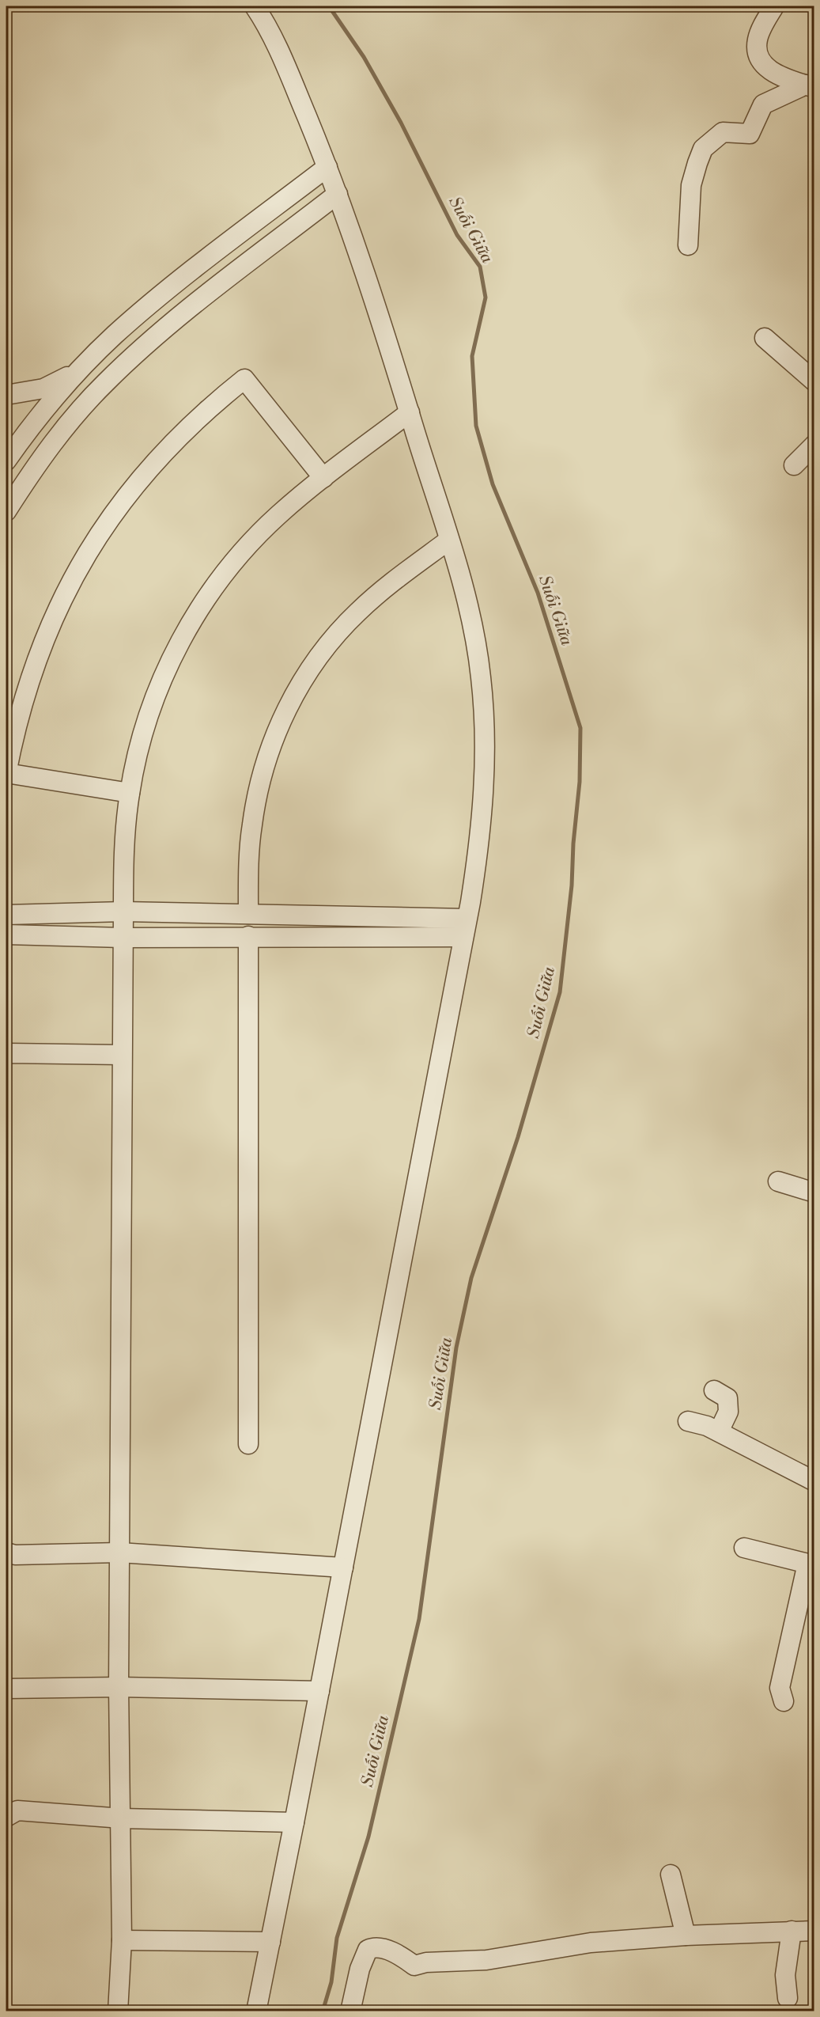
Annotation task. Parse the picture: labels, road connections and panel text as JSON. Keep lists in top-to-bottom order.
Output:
{
  "water": ["Suối Giữa"]
}
